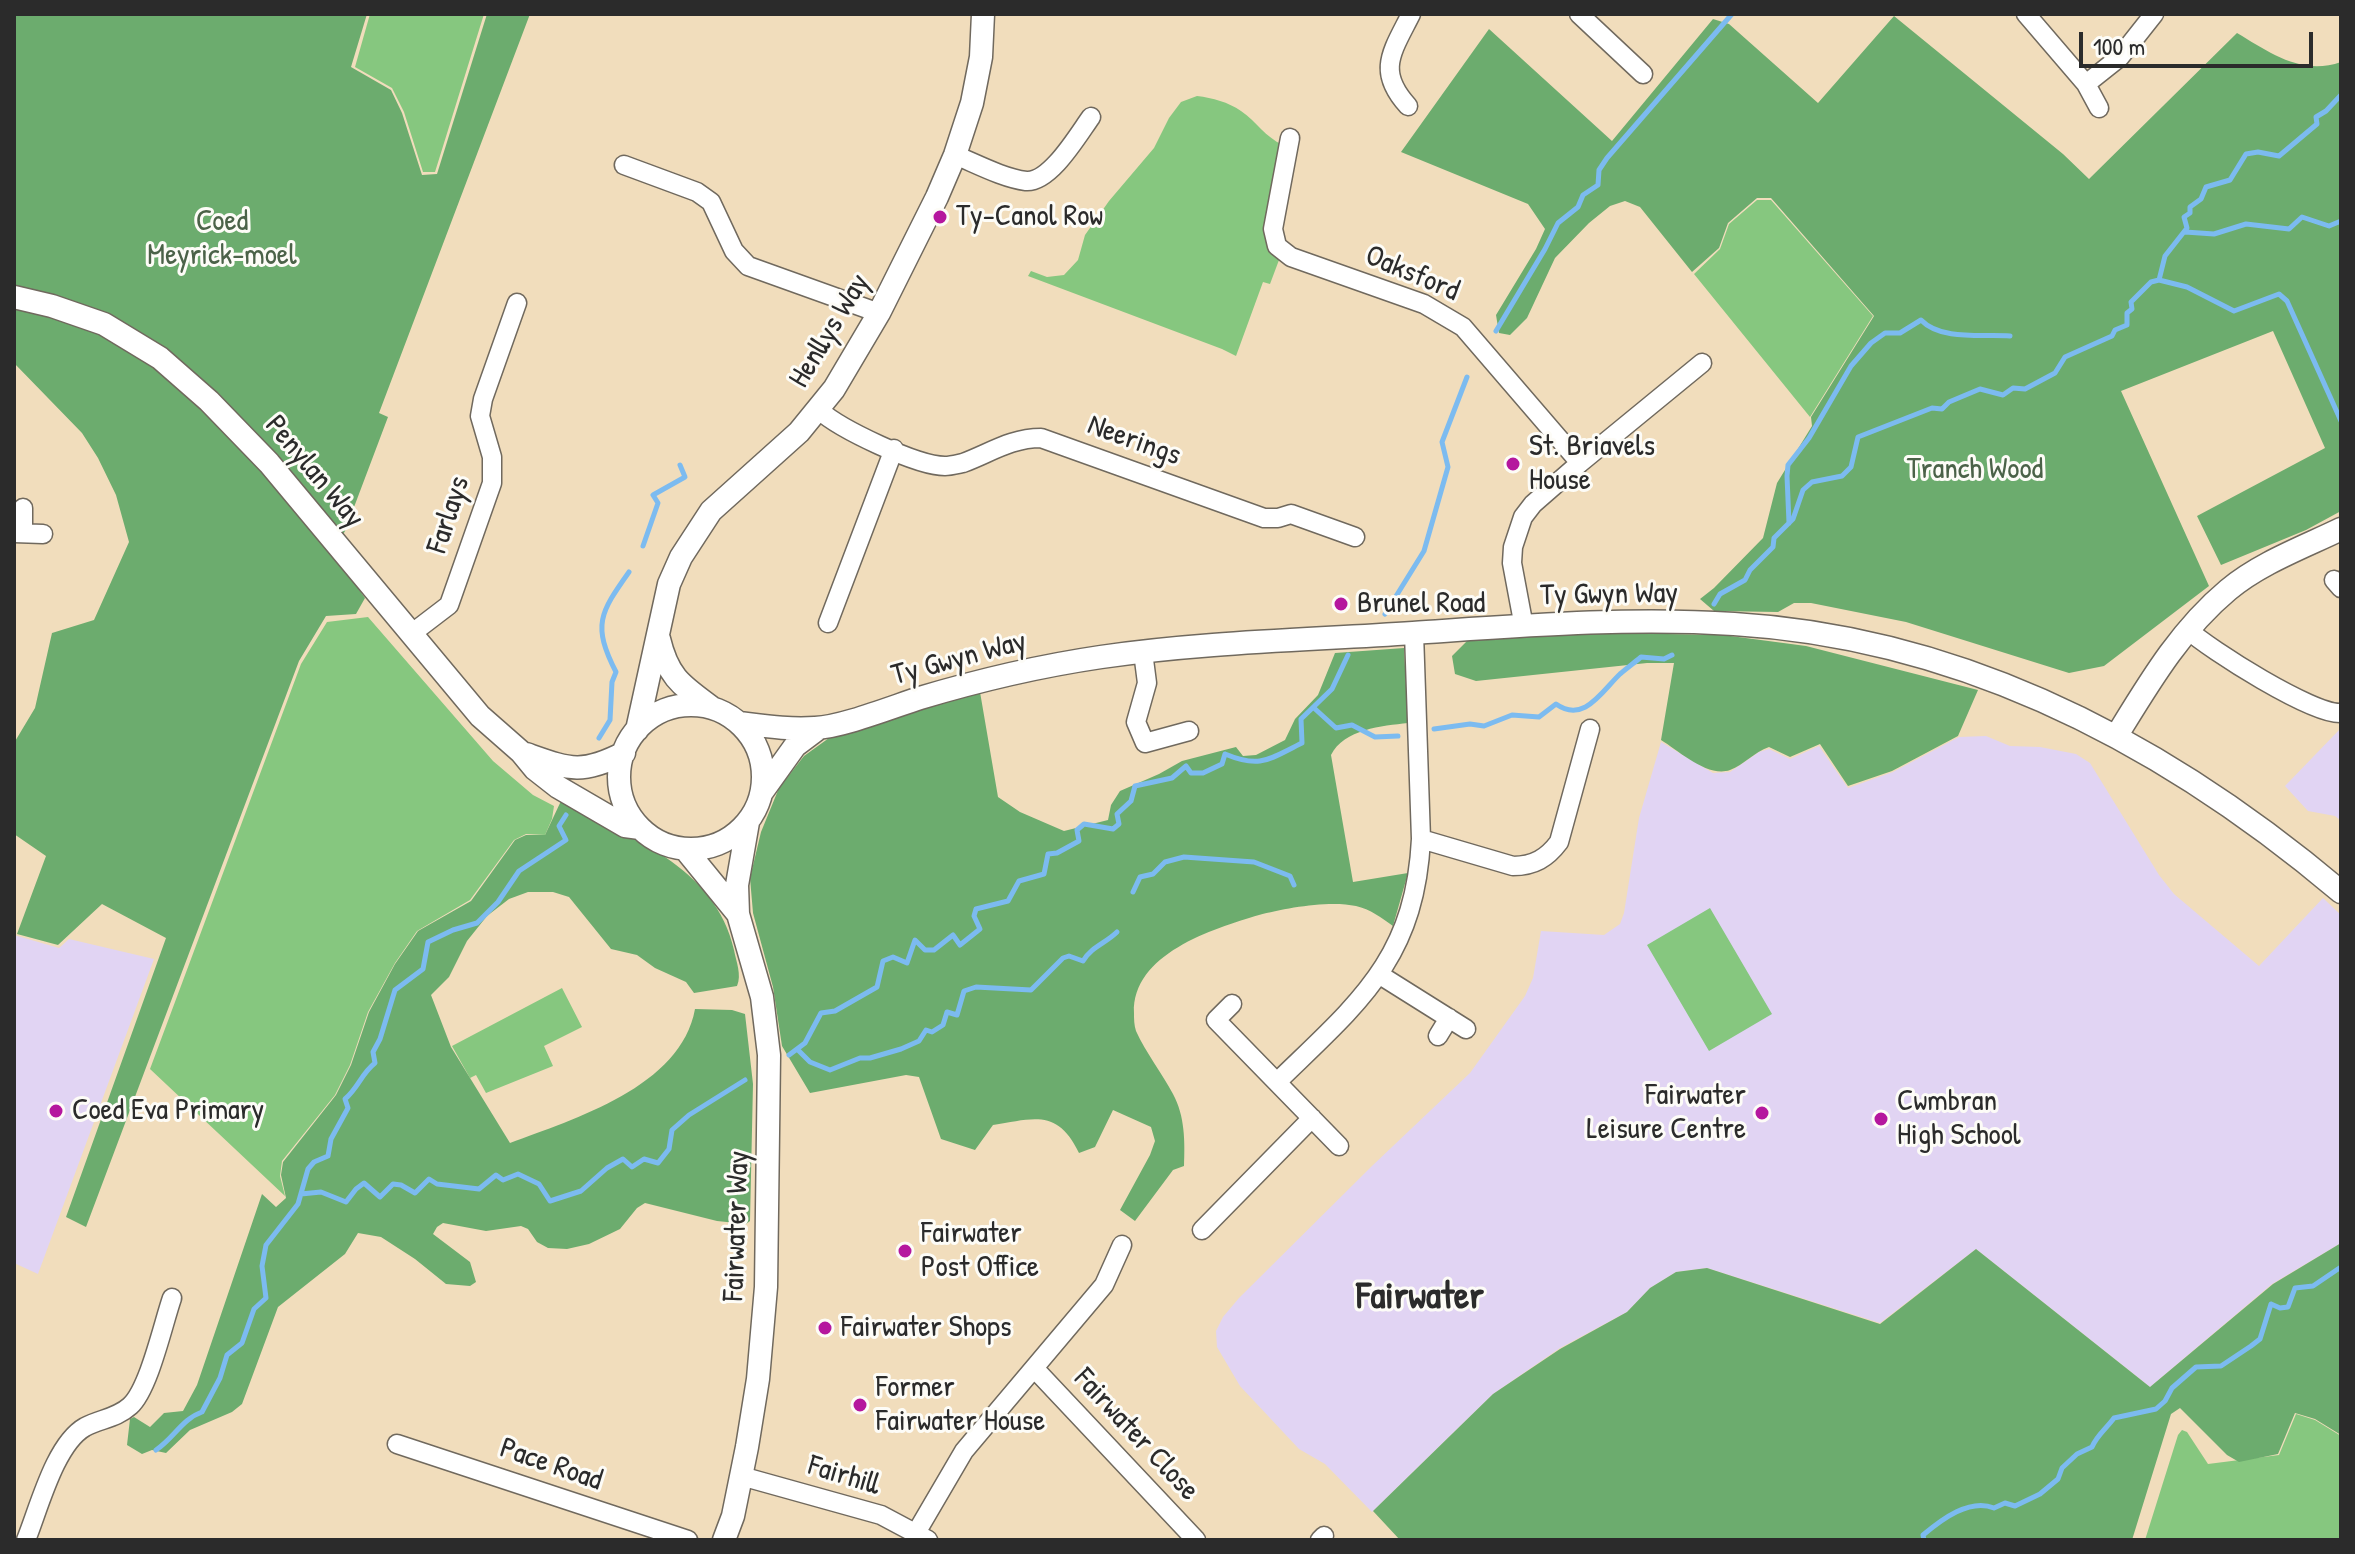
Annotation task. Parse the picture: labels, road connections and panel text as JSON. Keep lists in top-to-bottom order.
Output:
{
  "streets": {
    "street": [
      "Oaksford",
      "Henllys Way",
      "Neerings",
      "Penylan Way",
      "Farlays",
      "Ty Gwyn Way",
      "Fairwater Way",
      "Fairwater Close",
      "Pace Road",
      "Fairhill"
    ]
  },
  "crossings": [
    ["Henllys Way", "Neerings"],
    ["Henllys Way", "Penylan Way"],
    ["Henllys Way", "Ty Gwyn Way"],
    ["Henllys Way", "Fairwater Way"],
    ["Penylan Way", "Farlays"],
    ["Penylan Way", "Ty Gwyn Way"],
    ["Penylan Way", "Fairwater Way"],
    ["Ty Gwyn Way", "Fairwater Way"],
    ["Fairwater Way", "Fairhill"]
  ],
  "districts": ["Fairwater"],
  "parks": ["Coed Meyrick-moel", "Tranch Wood"],
  "places": [
    "Ty-Canol Row",
    "St. Briavels House",
    "Brunel Road",
    "Coed Eva Primary",
    "Fairwater Leisure Centre",
    "Cwmbran High School",
    "Fairwater Post Office",
    "Fairwater Shops",
    "Former Fairwater House"
  ],
  "scale_bar": "100 m"
}
